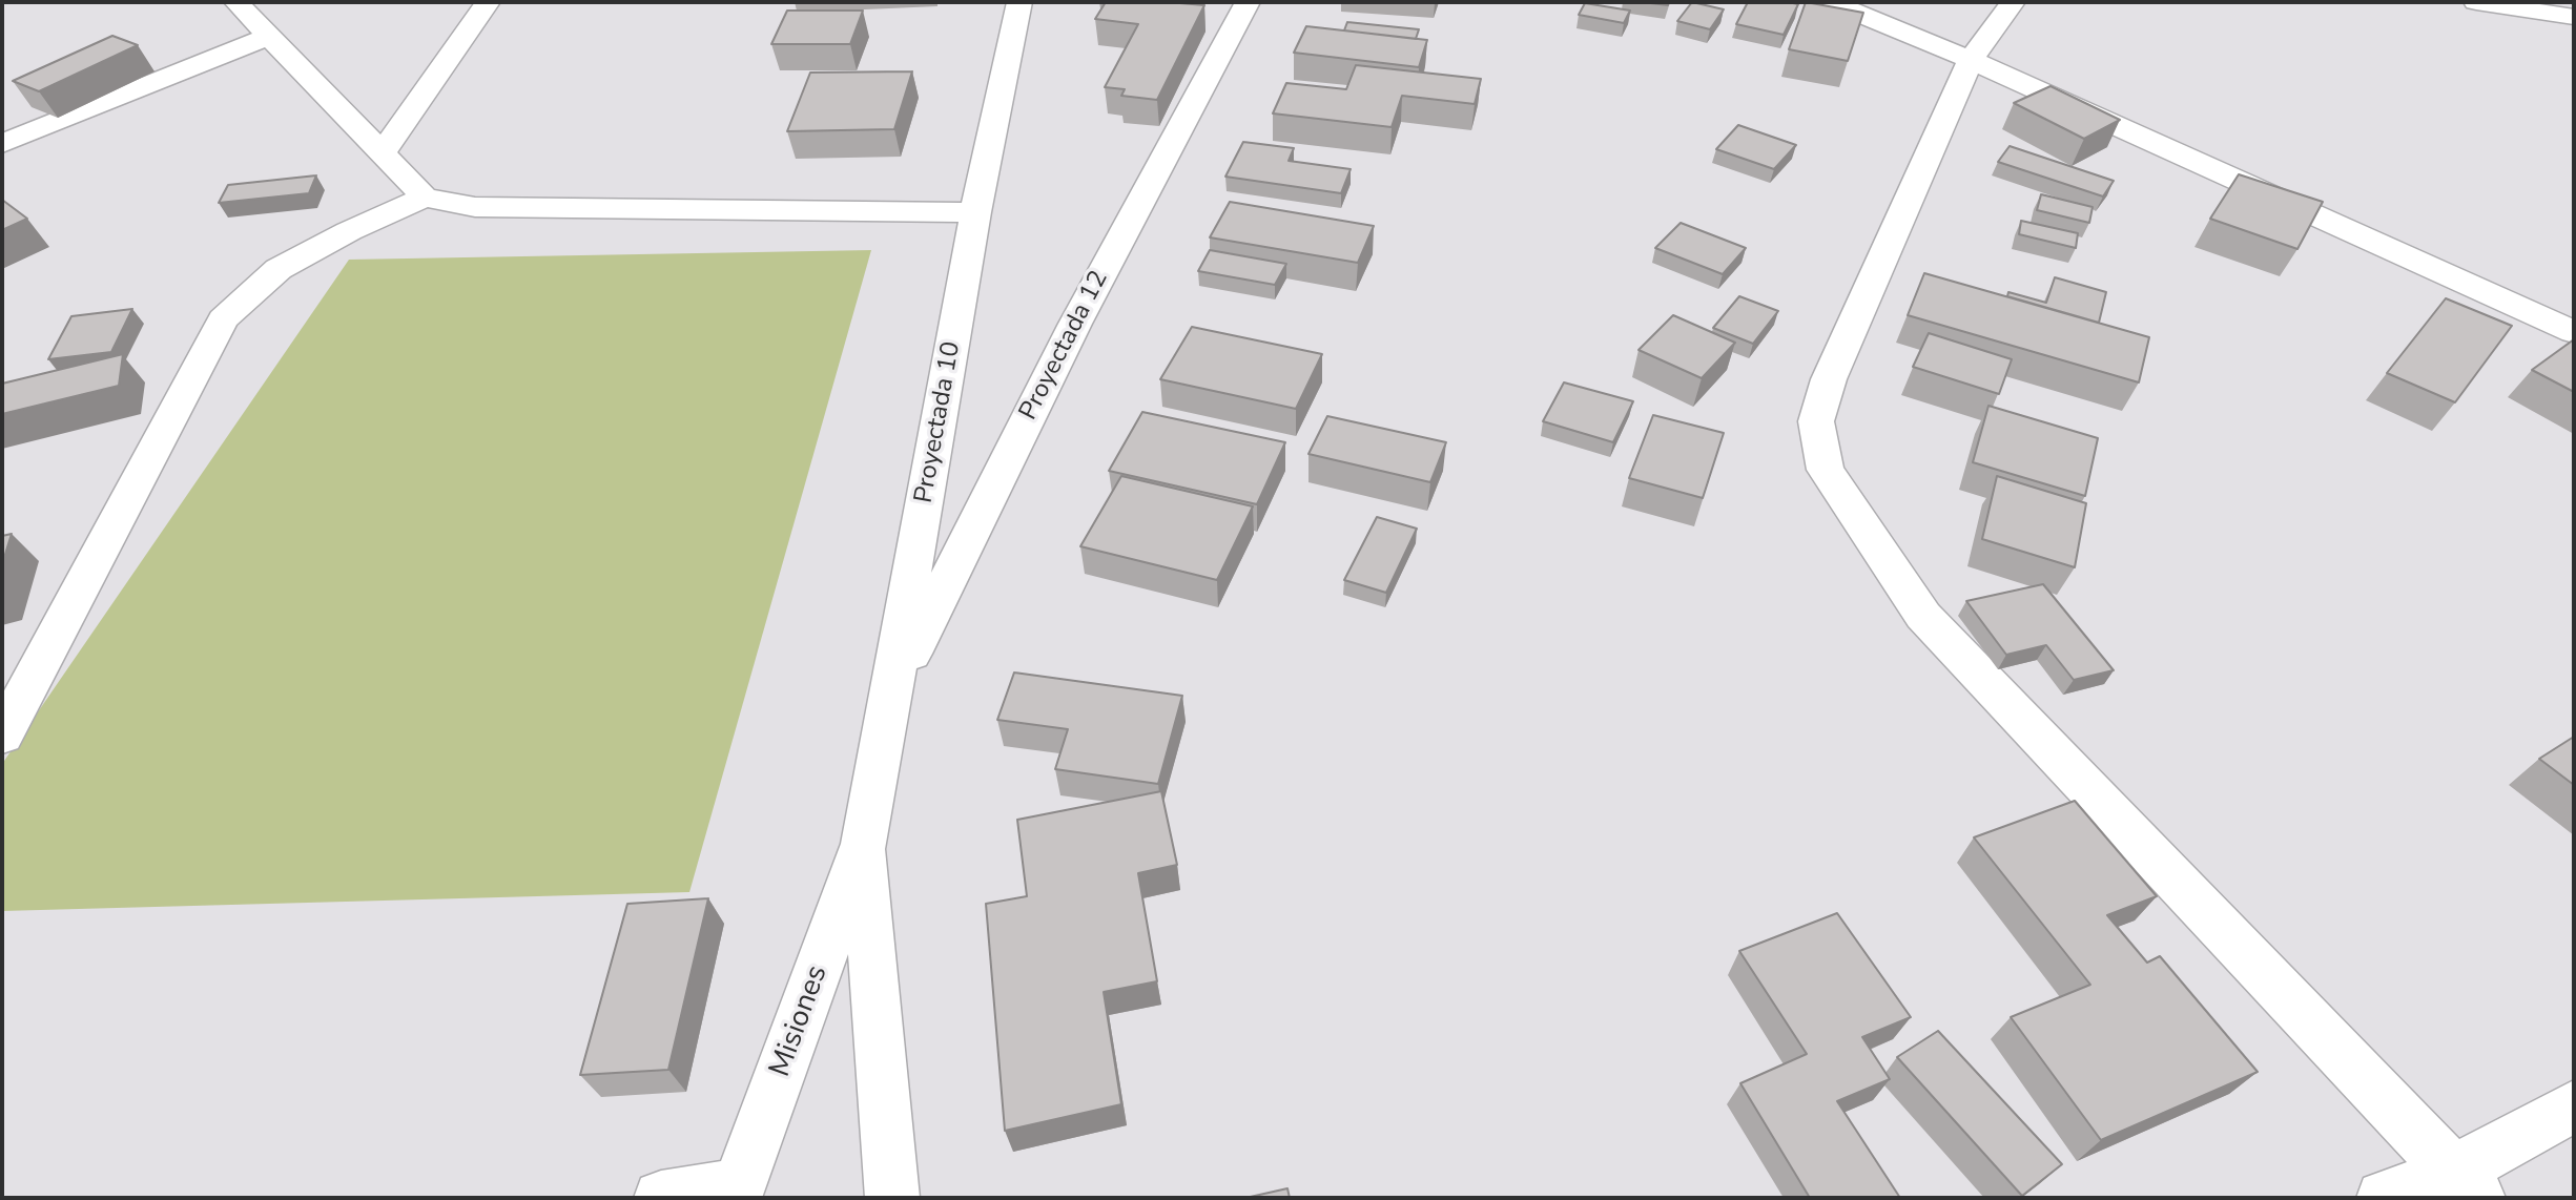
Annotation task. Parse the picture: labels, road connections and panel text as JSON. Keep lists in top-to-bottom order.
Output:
{
  "streets": {
    "street": ["Proyectada 12", "Proyectada 10", "Misiones"]
  },
  "crossings": [
    ["Proyectada 12", "Proyectada 10"],
    ["Proyectada 10", "Misiones"]
  ]
}
